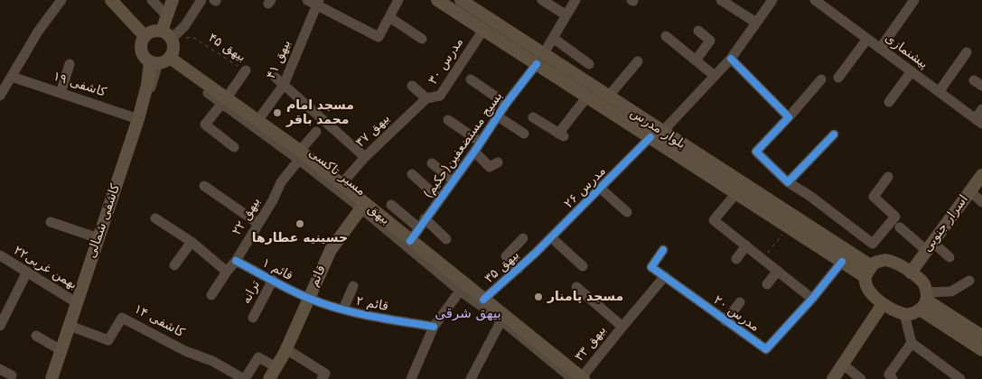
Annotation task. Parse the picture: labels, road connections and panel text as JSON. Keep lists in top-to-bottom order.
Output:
{
  "streets": {
    "main road": [
      "بلوار مدرس",
      "بیهق",
      "کاشفی شمالی",
      "اسرار جنوبی",
      "قائم"
    ],
    "street": [
      "پیشنمازی",
      "بیهق ۴۱",
      "مدرس ۳۰",
      "کاشفی ۱۹",
      "بیهق ۳۷",
      "بسیج مستضعفین(حکیم)",
      "مسیر تاکسی",
      "مدرس ۲۶",
      "بیهق ۲۲",
      "بیهق ۳۵",
      "۲۲بهمن غربی",
      "قائم ۱",
      "ترانه",
      "قائم ۲",
      "مدرس ۲۰",
      "کاشفی ۱۴",
      "بیهق ۳۳"
    ],
    "path": ["بیهق ۴۵"]
  },
  "crossings": [
    ["بیهق ۴۵", "بیهق"],
    ["بیهق ۴۵", "کاشفی شمالی"],
    ["بیهق ۴۱", "بیهق"],
    ["مدرس ۳۰", "بلوار مدرس"],
    ["مدرس ۳۰", "بیهق ۳۷"],
    ["کاشفی ۱۹", "کاشفی شمالی"],
    ["بلوار مدرس", "بسیج مستضعفین(حکیم)"],
    ["بلوار مدرس", "مدرس ۲۶"],
    ["بلوار مدرس", "اسرار جنوبی"],
    ["بلوار مدرس", "مدرس ۲۰"],
    ["بیهق ۳۷", "بیهق"],
    ["بسیج مستضعفین(حکیم)", "بیهق"],
    ["مسیر تاکسی", "بیهق"],
    ["مسیر تاکسی", "بیهق ۲۲"],
    ["مسیر تاکسی", "قائم"],
    ["مدرس ۲۶", "بیهق ۳۵"],
    ["بیهق", "بیهق ۲۲"],
    ["بیهق", "کاشفی شمالی"],
    ["بیهق", "بیهق ۳۵"],
    ["بیهق", "قائم"],
    ["بیهق", "بیهق ۳۳"],
    ["بیهق ۲۲", "قائم ۱"],
    ["کاشفی شمالی", "۲۲بهمن غربی"],
    ["کاشفی شمالی", "کاشفی ۱۴"],
    ["قائم ۱", "قائم"],
    ["قائم ۱", "ترانه"],
    ["قائم ۱", "قائم ۲"],
    ["قائم", "قائم ۲"],
    ["مدرس ۲۰", "بیهق ۳۳"]
  ],
  "districts": ["بیهق شرقی"],
  "places": ["مسجد امام محمد باقر", "حسینیه عطارها", "مسجد پامنار"]
}
